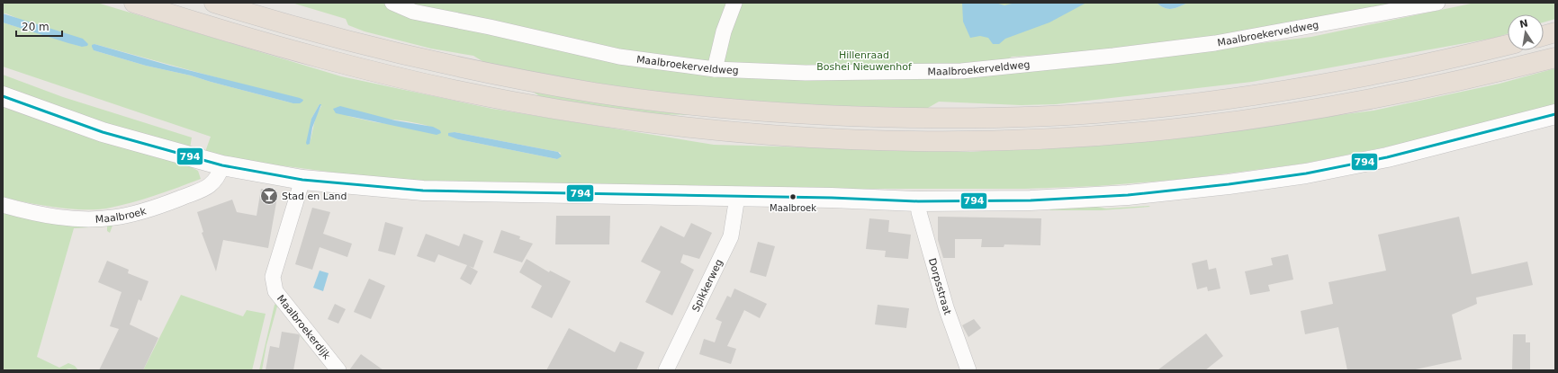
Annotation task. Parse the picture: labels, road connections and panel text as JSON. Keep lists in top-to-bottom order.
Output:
{
  "streets": {
    "street": [
      "Maalbroekerveldweg",
      "Maalbroek",
      "Spikkerweg",
      "Dorpsstraat",
      "Maalbroekerdijk"
    ]
  },
  "parks": ["Hillenraad Boshei Nieuwenhof"],
  "places": {
    "bar": ["Stad en Land"],
    "other": ["Maalbroek"]
  },
  "lines": ["transit line 794"],
  "scale_bar": "20 m",
  "north": "top"
}
